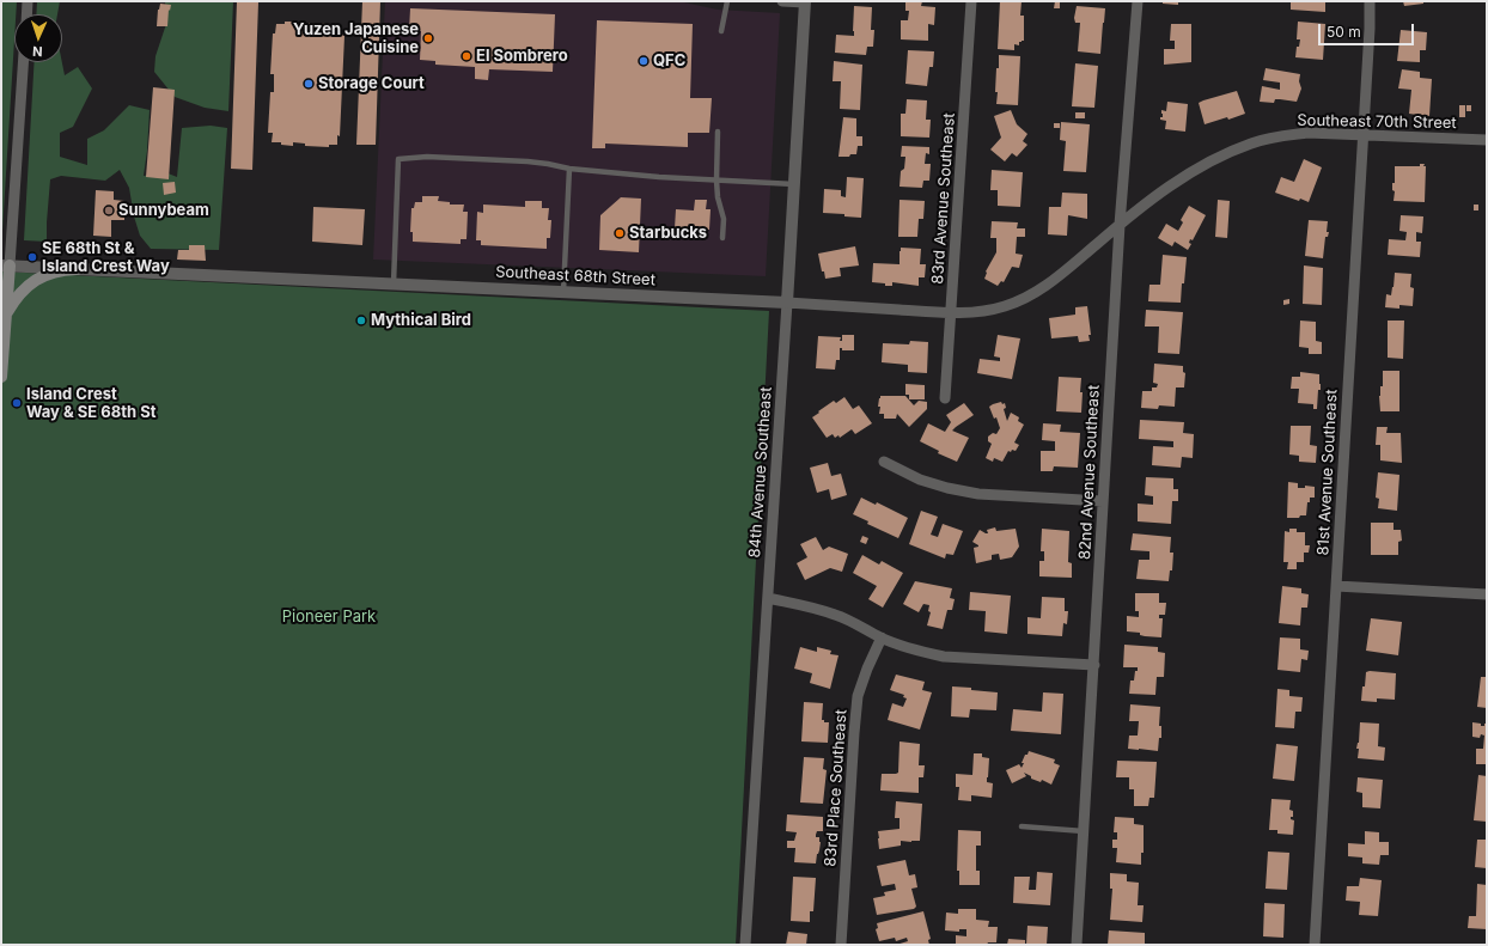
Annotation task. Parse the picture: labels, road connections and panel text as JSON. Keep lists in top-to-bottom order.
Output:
{
  "streets": {
    "street": [
      "Southeast 70th Street",
      "83rd Avenue Southeast",
      "Southeast 68th Street",
      "84th Avenue Southeast",
      "82nd Avenue Southeast",
      "81st Avenue Southeast",
      "83rd Place Southeast"
    ]
  },
  "crossings": [
    ["Southeast 70th Street", "Southeast 68th Street"],
    ["Southeast 70th Street", "82nd Avenue Southeast"],
    ["Southeast 70th Street", "81st Avenue Southeast"],
    ["83rd Avenue Southeast", "Southeast 68th Street"],
    ["Southeast 68th Street", "84th Avenue Southeast"],
    ["Southeast 68th Street", "82nd Avenue Southeast"]
  ],
  "parks": ["Pioneer Park"],
  "places": [
    "Yuzen Japanese Cuisine",
    "El Sombrero",
    "QFC",
    "Storage Court",
    "Sunnybeam",
    "Starbucks",
    "SE 68th St & Island Crest Way",
    "Mythical Bird",
    "Island Crest Way & SE 68th St"
  ],
  "scale_bar": "50 m",
  "north": "bottom"
}
